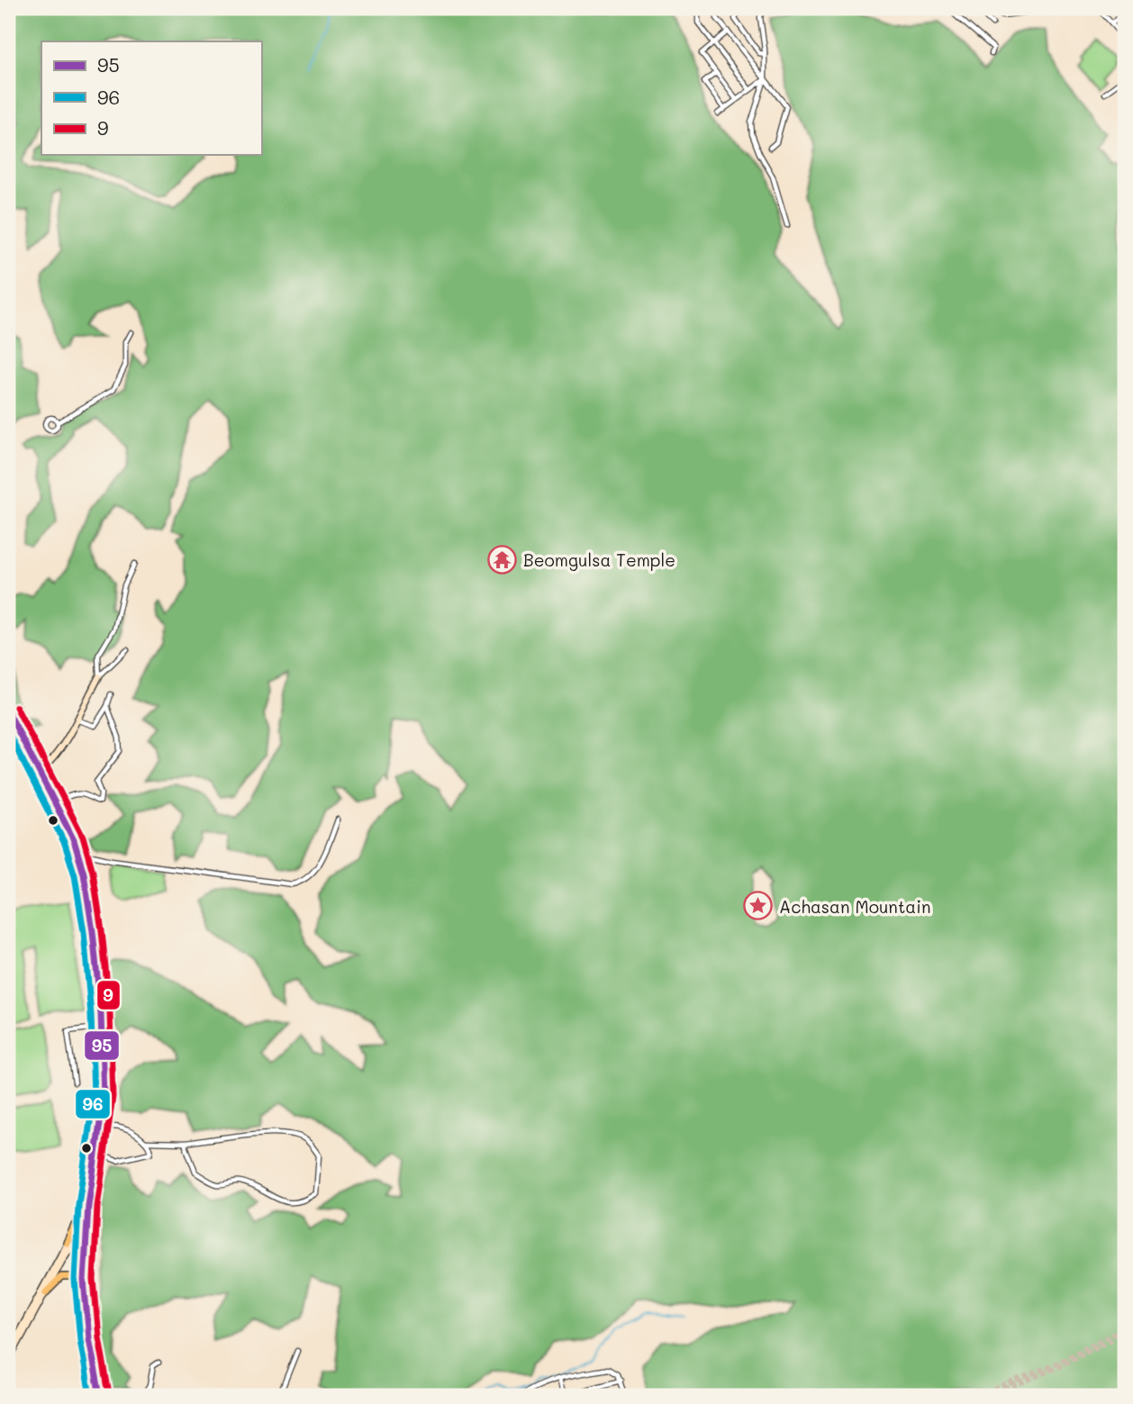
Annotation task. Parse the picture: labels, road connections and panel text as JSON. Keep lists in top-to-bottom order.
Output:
{
  "places": {
    "temple": ["Beomgulsa Temple"],
    "place": ["Achasan Mountain"]
  },
  "lines": ["transit line 9", "transit line 95", "transit line 96"],
  "legend": ["95", "96", "9"]
}
